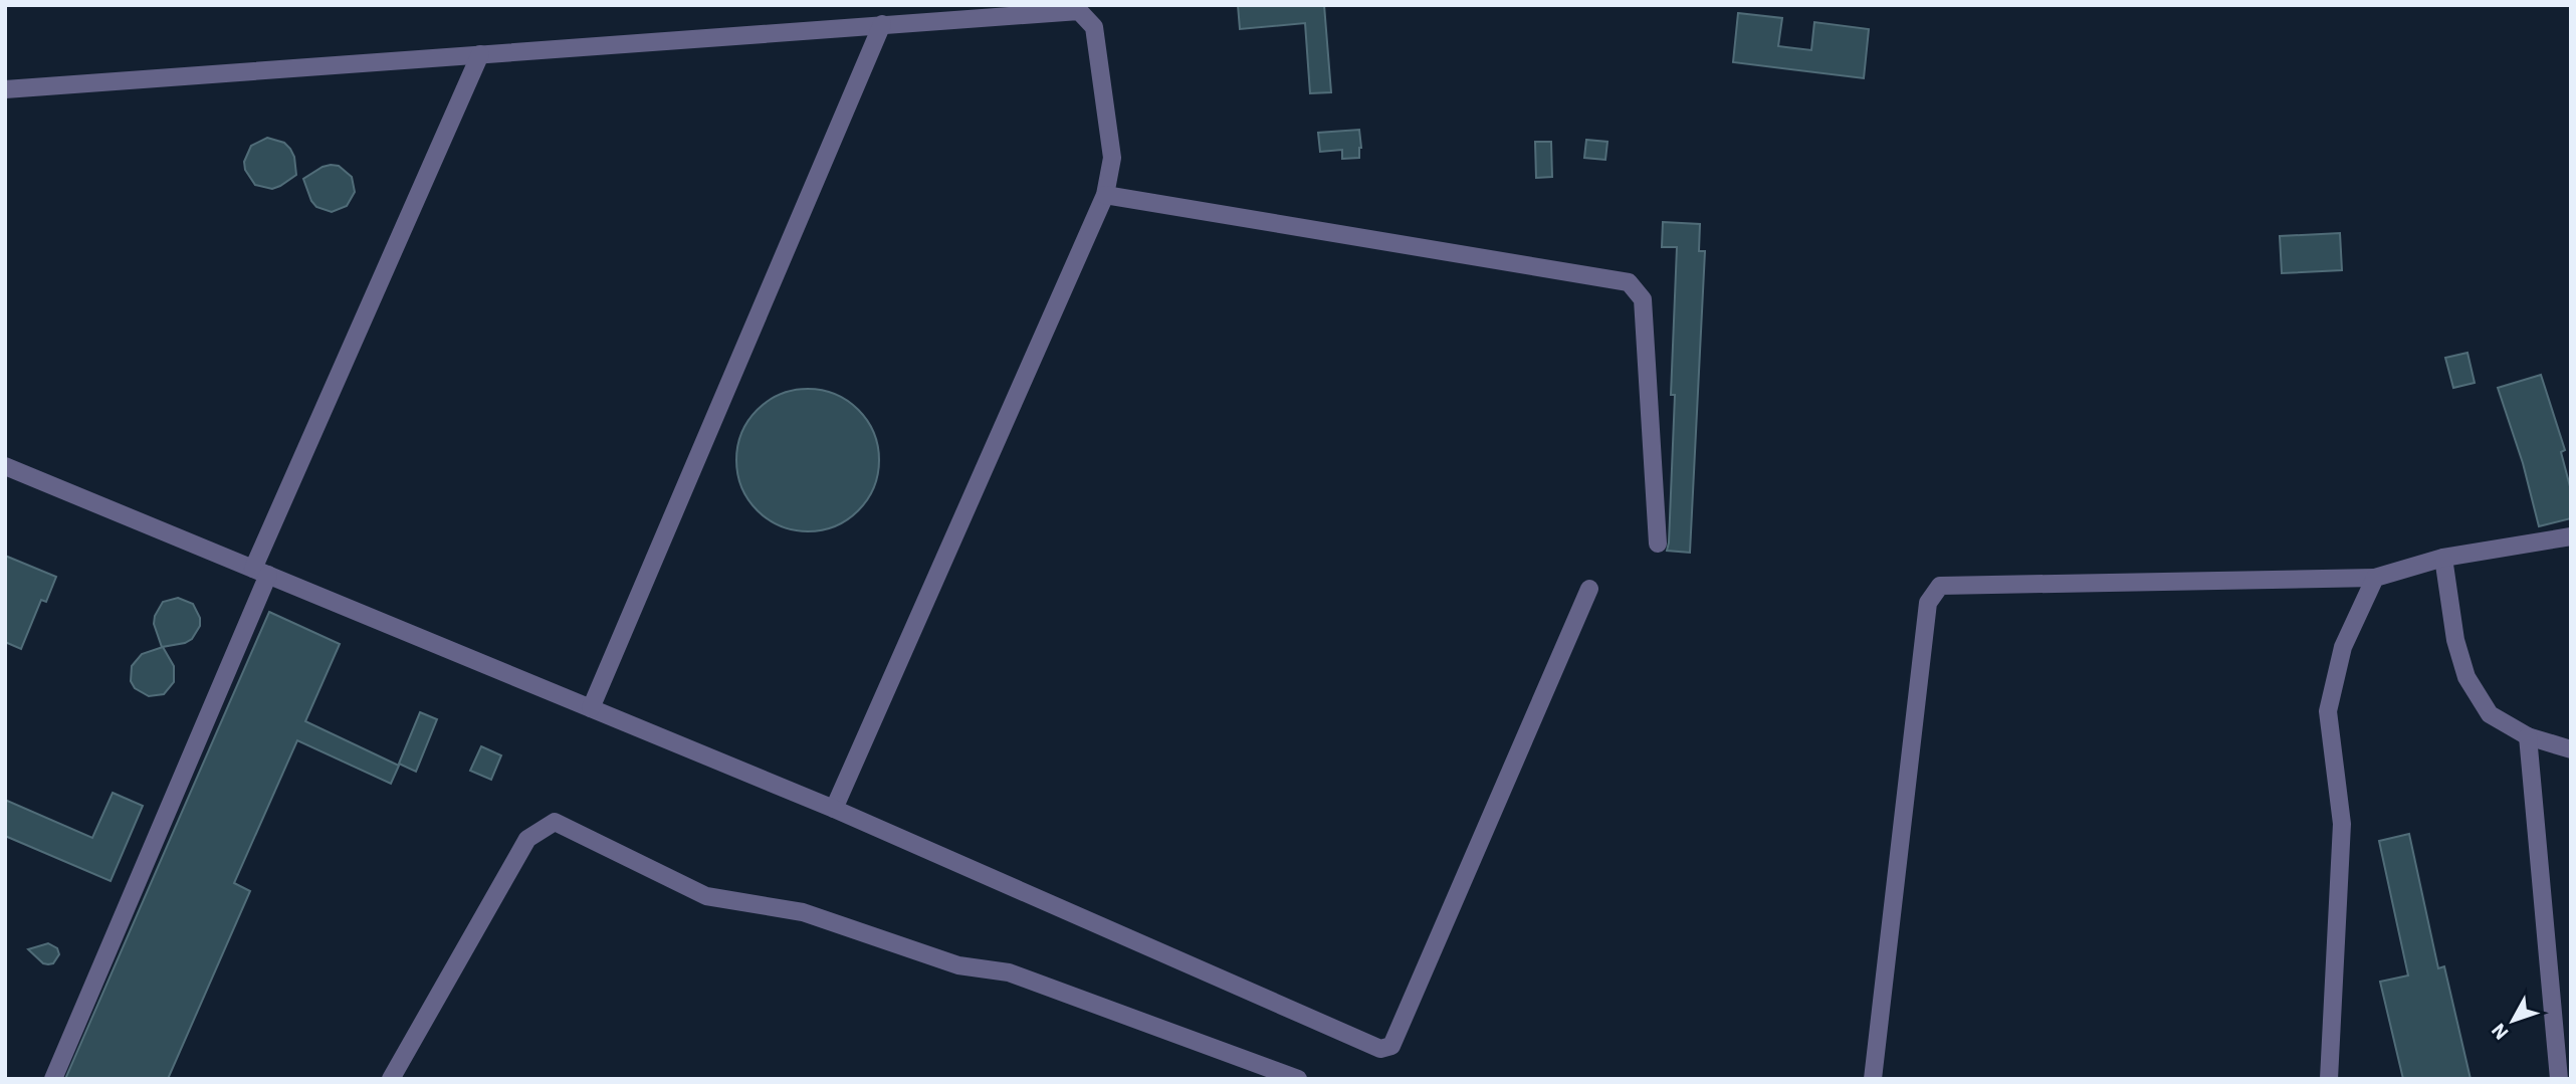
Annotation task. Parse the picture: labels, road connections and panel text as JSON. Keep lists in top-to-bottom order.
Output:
{
  "north": "bottom left"
}
